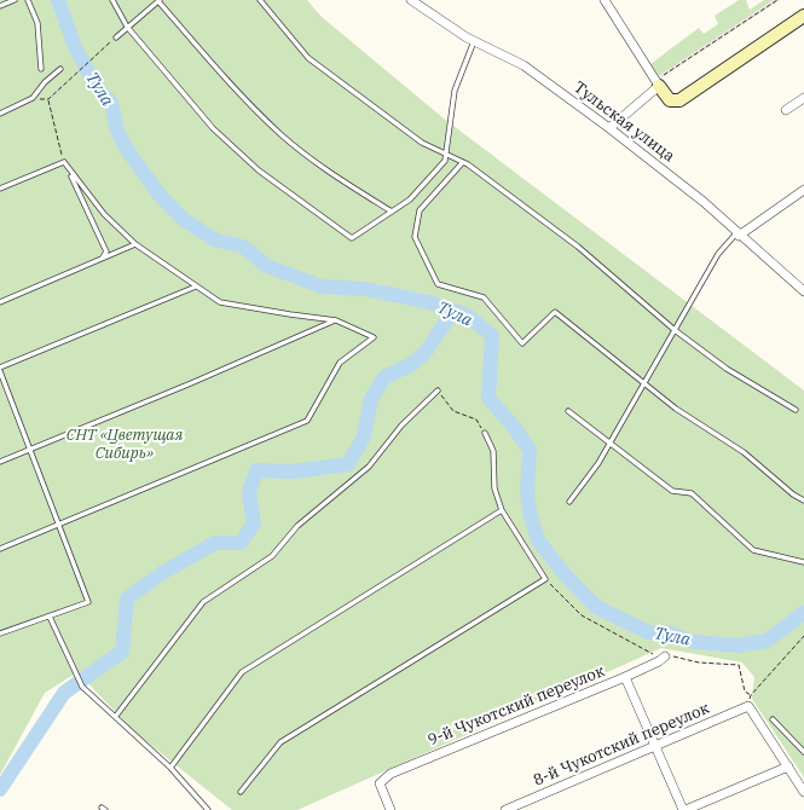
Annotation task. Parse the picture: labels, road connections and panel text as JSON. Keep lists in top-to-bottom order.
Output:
{
  "streets": {
    "street": ["Тульская улица", "9-й Чукотский переулок", "8-й Чукотский переулок"]
  },
  "water": ["Тула"],
  "parks": ["СНТ «Цветущая Сибирь»"]
}
